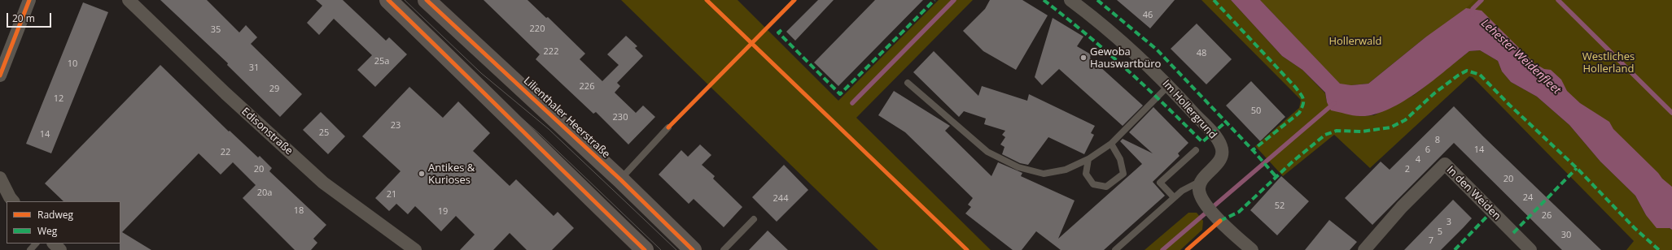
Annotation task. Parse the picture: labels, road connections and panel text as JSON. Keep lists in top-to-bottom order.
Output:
{
  "streets": {
    "main road": ["Lilienthaler Heerstraße"],
    "street": ["Im Hollergrund", "Edisonstraße", "In den Weiden"]
  },
  "water": ["Lehester Weidenfleet"],
  "parks": ["Hollerwald", "Westliches Hollerland"],
  "places": ["Gewoba Hauswartbüro", "Antikes & Kurioses"],
  "house_numbers": [
    "46",
    "220",
    "35",
    "222",
    "48",
    "25a",
    "10",
    "31",
    "226",
    "29",
    "12",
    "50",
    "230",
    "23",
    "25",
    "14",
    "8",
    "6",
    "14",
    "22",
    "4",
    "20",
    "2",
    "20",
    "20a",
    "21",
    "24",
    "244",
    "52",
    "18",
    "19",
    "26",
    "3",
    "5",
    "30",
    "7"
  ],
  "legend": ["Radweg", "Weg"],
  "scale_bar": "20 m"
}
